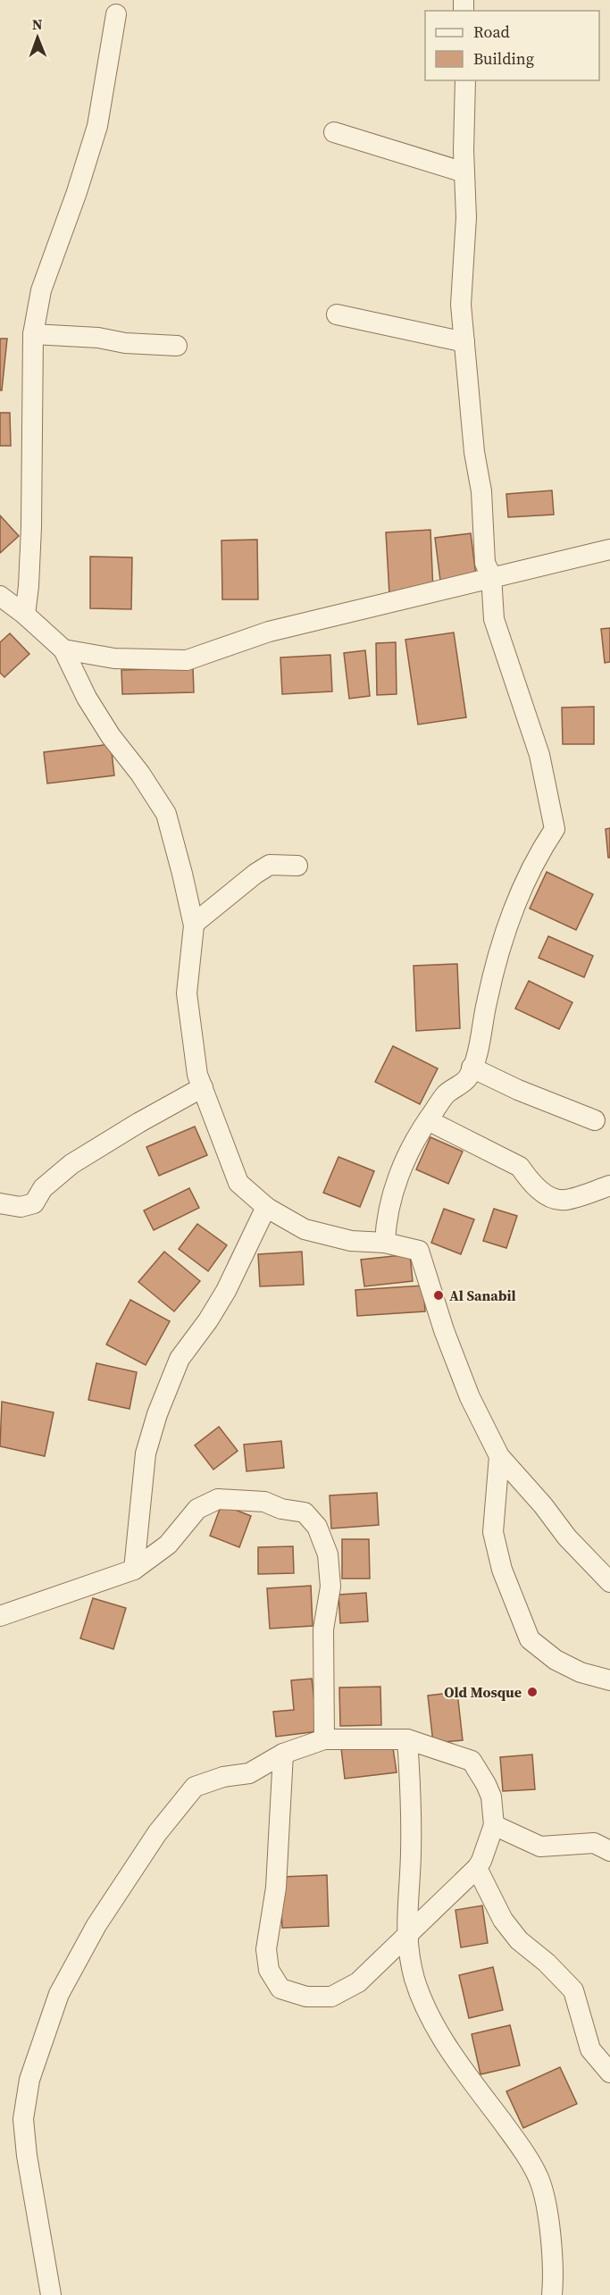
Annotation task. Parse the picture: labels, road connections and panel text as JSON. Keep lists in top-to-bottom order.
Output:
{
  "places": ["Al Sanabil", "Old Mosque"],
  "legend": ["Road", "Building"],
  "north": "top"
}
